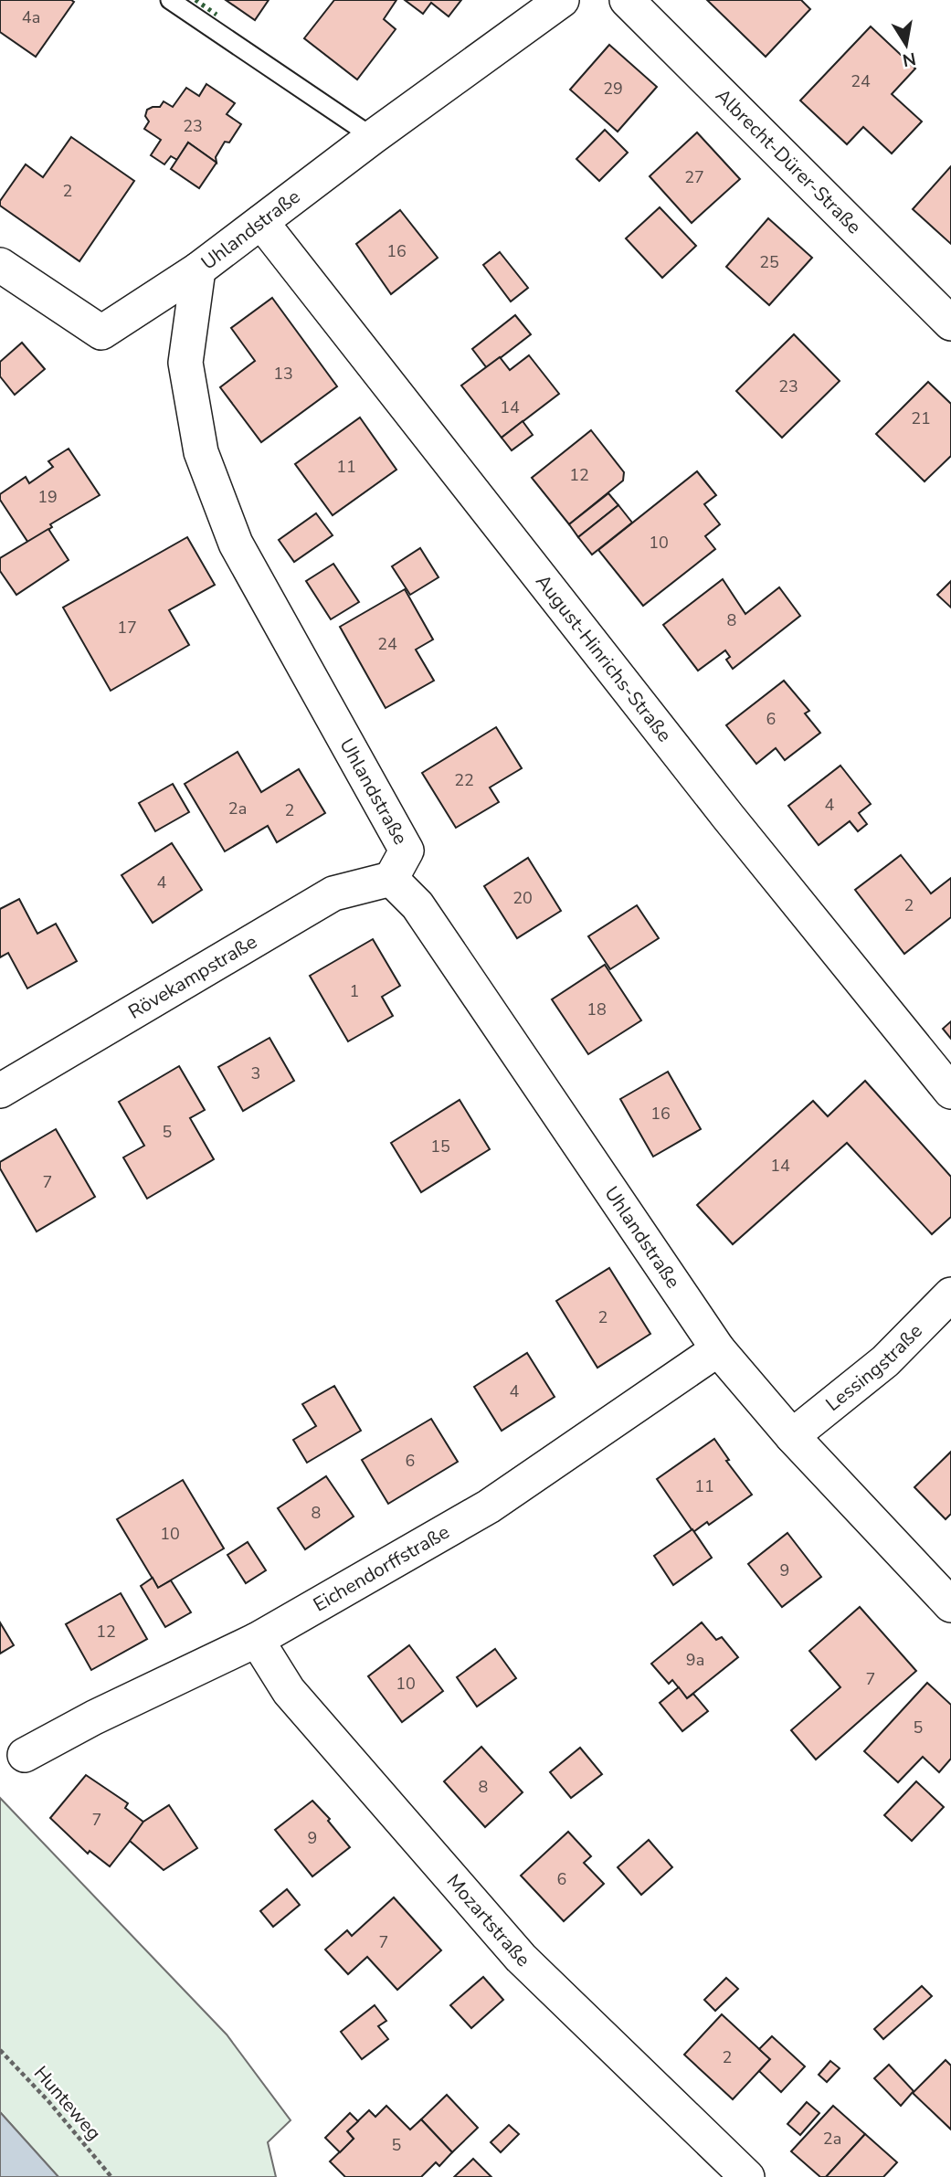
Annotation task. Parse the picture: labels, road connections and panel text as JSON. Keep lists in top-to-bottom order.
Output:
{
  "streets": {
    "street": [
      "Albrecht-Dürer-Straße",
      "Uhlandstraße",
      "August-Hinrichs-Straße",
      "Rövekampstraße",
      "Lessingstraße",
      "Eichendorffstraße",
      "Mozartstraße"
    ],
    "path": ["Hunteweg"]
  },
  "crossings": [
    ["Uhlandstraße", "August-Hinrichs-Straße"],
    ["Uhlandstraße", "Rövekampstraße"],
    ["Uhlandstraße", "Lessingstraße"],
    ["Uhlandstraße", "Eichendorffstraße"],
    ["Eichendorffstraße", "Mozartstraße"]
  ],
  "house_numbers": [
    "4a",
    "24",
    "29",
    "23",
    "27",
    "2",
    "16",
    "25",
    "13",
    "23",
    "14",
    "21",
    "11",
    "12",
    "19",
    "10",
    "8",
    "17",
    "24",
    "6",
    "22",
    "4",
    "2a",
    "2",
    "4",
    "20",
    "2",
    "1",
    "18",
    "3",
    "16",
    "5",
    "15",
    "14",
    "7",
    "2",
    "4",
    "6",
    "11",
    "8",
    "10",
    "9",
    "12",
    "9a",
    "7",
    "10",
    "5",
    "8",
    "7",
    "9",
    "6",
    "7",
    "2",
    "2a",
    "5"
  ],
  "north": "bottom"
}
